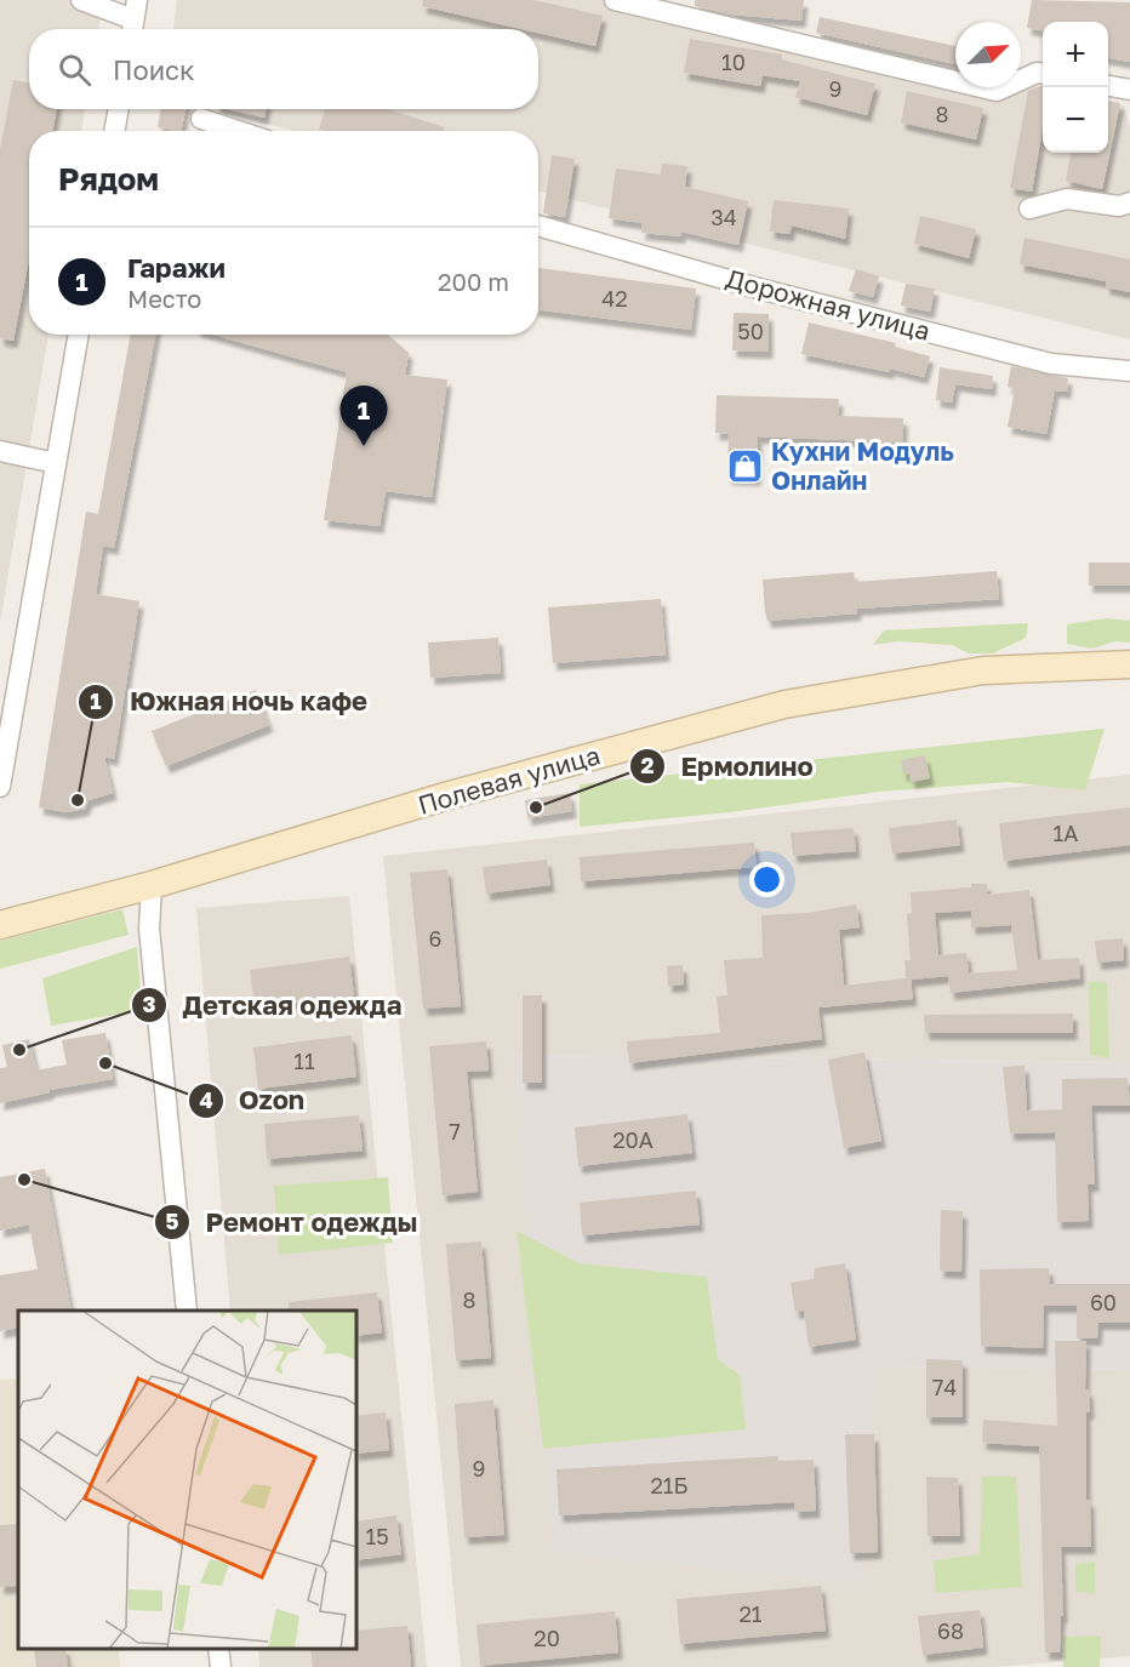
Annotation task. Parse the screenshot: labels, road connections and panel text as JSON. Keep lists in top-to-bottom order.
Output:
{
  "streets": {
    "main road": ["Полевая улица"],
    "street": ["Дорожная улица"]
  },
  "places": {
    "shop": ["Кухни Модуль Онлайн"],
    "other": [
      "Южная ночь кафе",
      "Ермолино",
      "Детская одежда",
      "Ozon",
      "Ремонт одежды"
    ]
  },
  "house_numbers": [
    "10",
    "9",
    "8",
    "34",
    "42",
    "50",
    "1А",
    "6",
    "11",
    "7",
    "20А",
    "8",
    "60",
    "74",
    "9",
    "21Б",
    "15",
    "21",
    "68",
    "20"
  ],
  "north": "top right",
  "page": {
    "map_buttons": ["+", "−"],
    "search": "Поиск",
    "heading": "Рядом",
    "list": [
      {
        "mark": "1",
        "name": "Гаражи",
        "note": "Место",
        "value": "200 m"
      }
    ],
    "pins": "1"
  }
}
